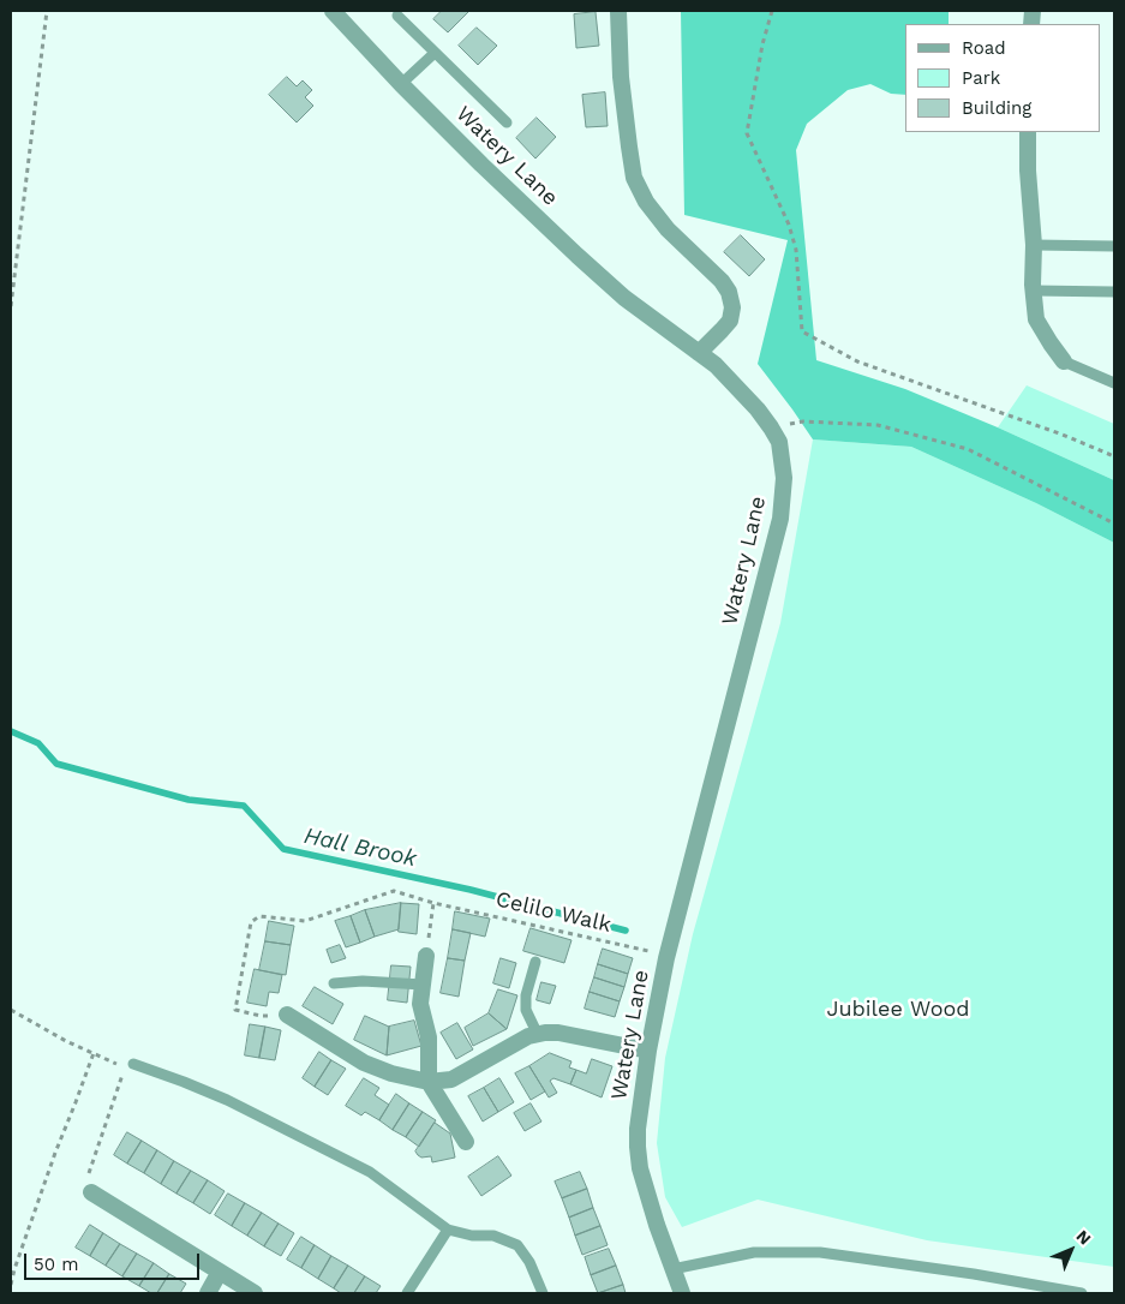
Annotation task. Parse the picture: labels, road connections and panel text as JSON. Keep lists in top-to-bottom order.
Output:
{
  "streets": {
    "street": ["Watery Lane"],
    "path": ["Celilo Walk"]
  },
  "crossings": [
    ["Watery Lane", "Celilo Walk"]
  ],
  "water": ["Hall Brook"],
  "parks": ["Jubilee Wood"],
  "legend": ["Road", "Park", "Building"],
  "scale_bar": "50 m",
  "north": "top right"
}
